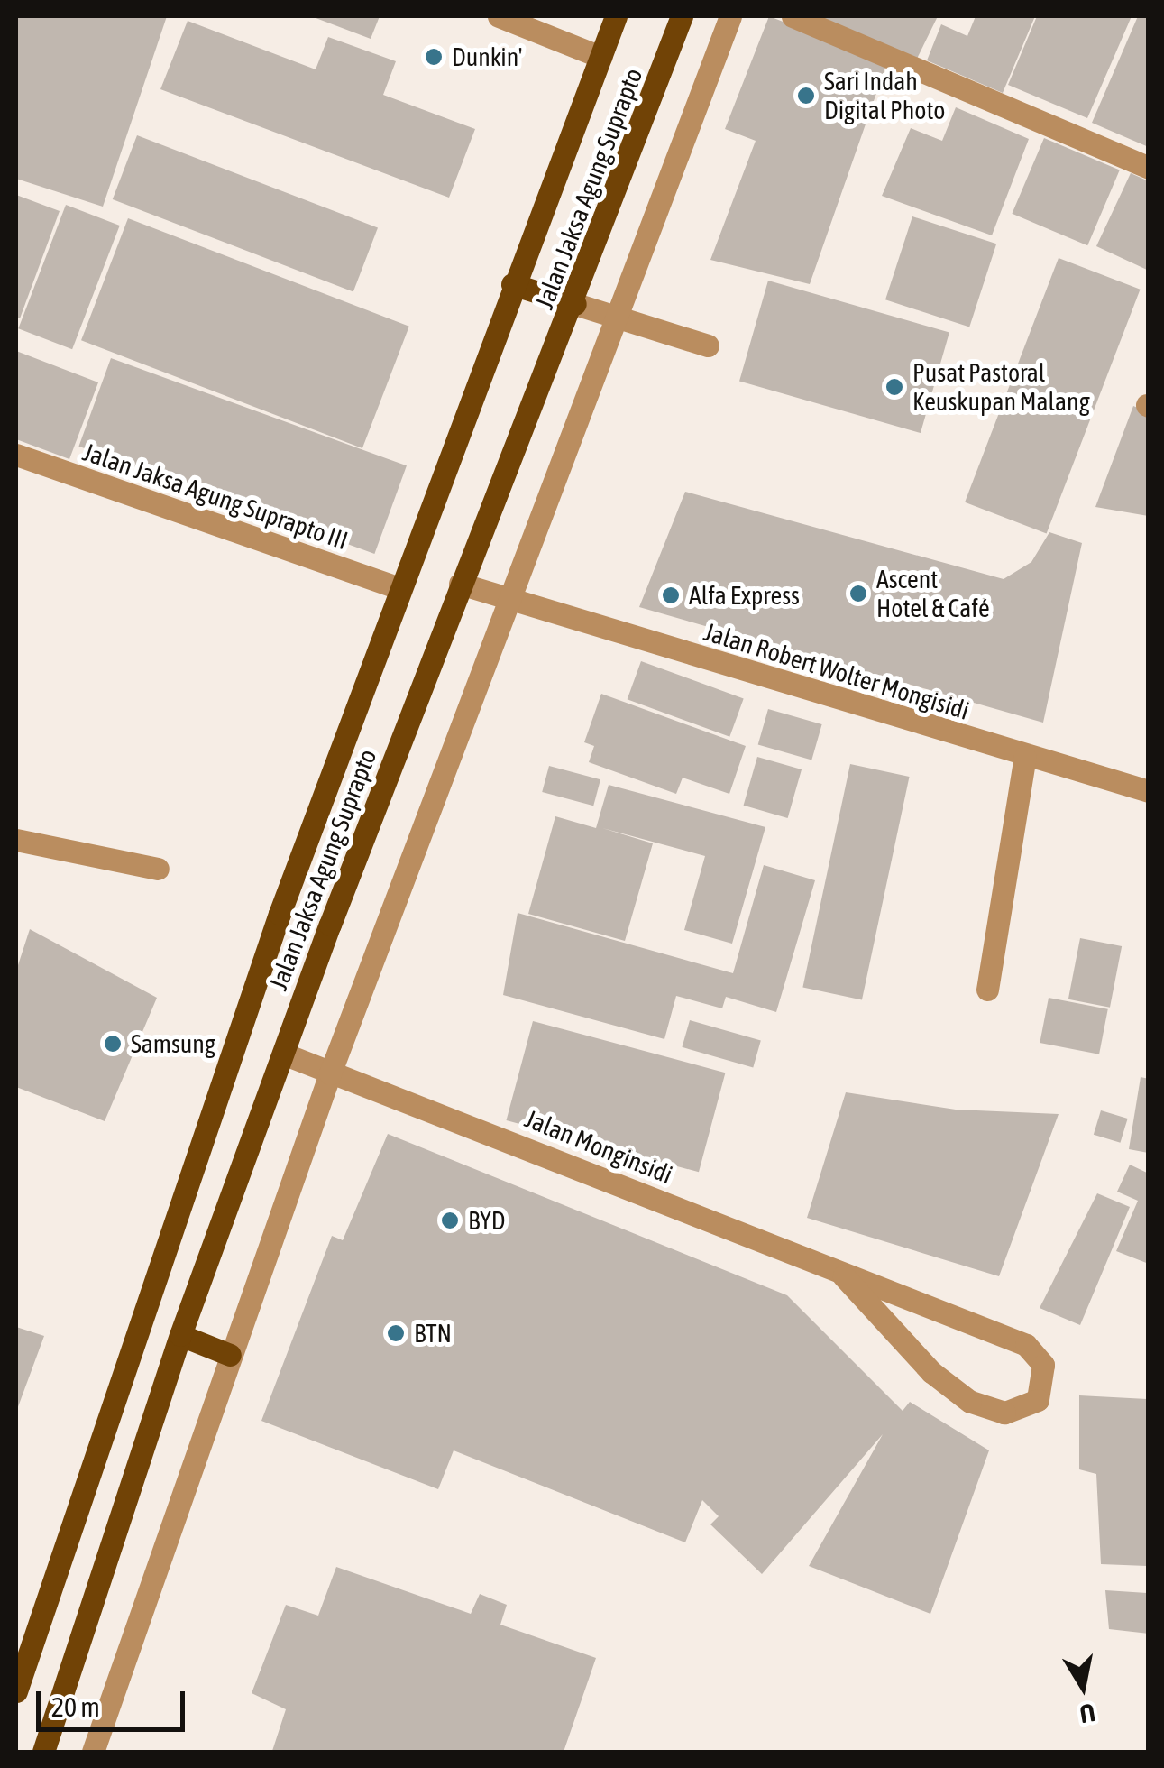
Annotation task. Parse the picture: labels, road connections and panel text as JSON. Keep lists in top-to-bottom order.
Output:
{
  "streets": {
    "main road": ["Jalan Jaksa Agung Suprapto"],
    "street": ["Jalan Jaksa Agung Suprapto III", "Jalan Robert Wolter Mongisidi", "Jalan Monginsidi"]
  },
  "crossings": [
    ["Jalan Jaksa Agung Suprapto", "Jalan Jaksa Agung Suprapto III"],
    ["Jalan Jaksa Agung Suprapto", "Jalan Robert Wolter Mongisidi"],
    ["Jalan Jaksa Agung Suprapto", "Jalan Monginsidi"]
  ],
  "places": [
    "Dunkin'",
    "Sari Indah Digital Photo",
    "Pusat Pastoral Keuskupan Malang",
    "Ascent Hotel & Café",
    "Alfa Express",
    "Samsung",
    "BYD",
    "BTN"
  ],
  "scale_bar": "20 m",
  "north": "bottom"
}
